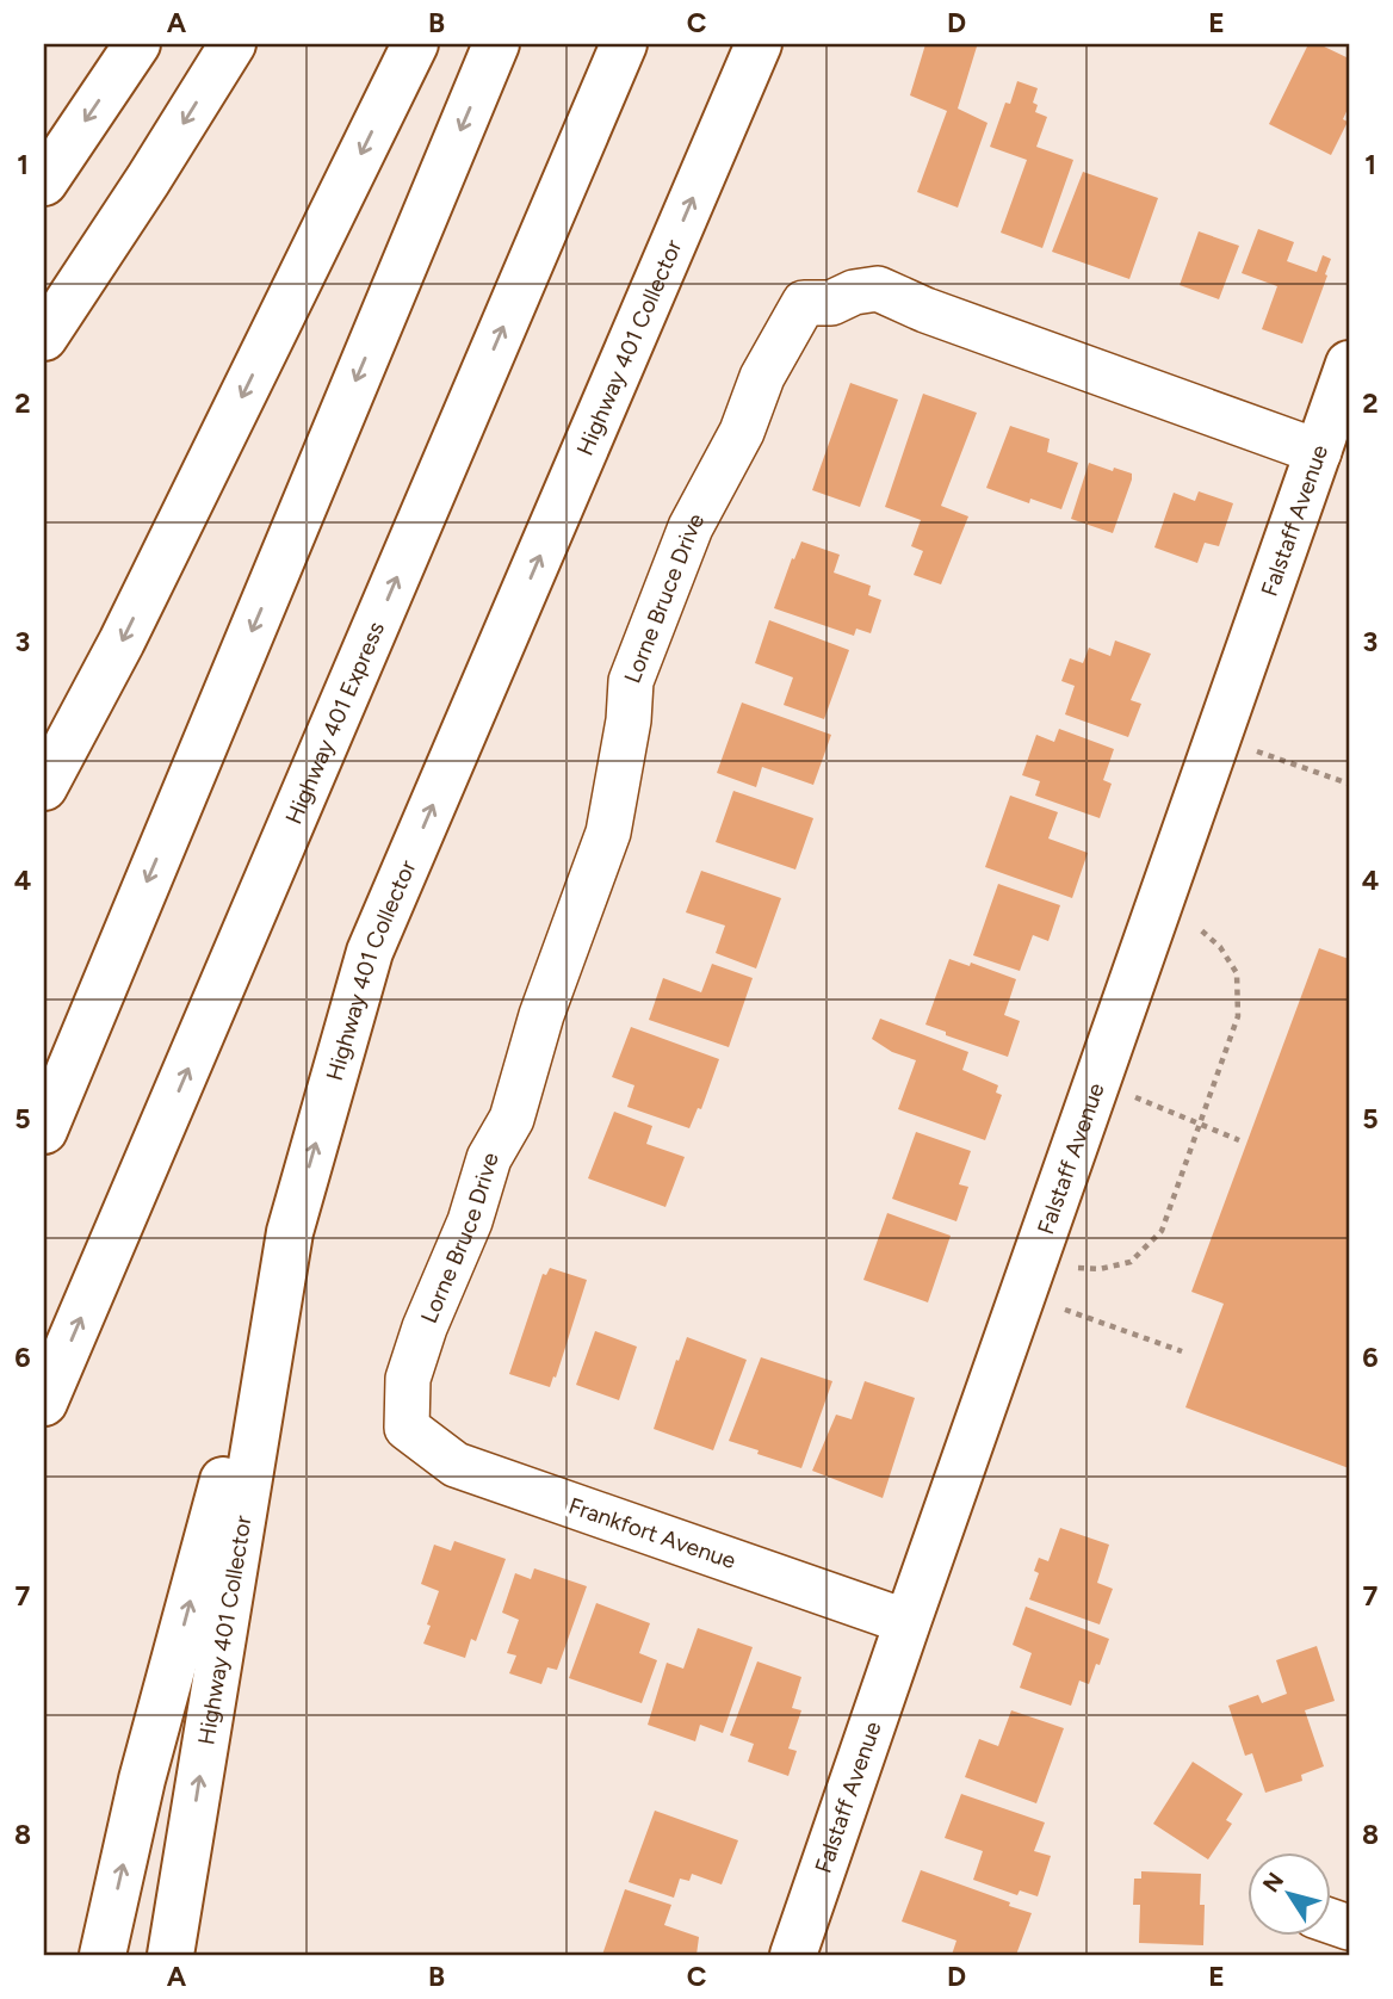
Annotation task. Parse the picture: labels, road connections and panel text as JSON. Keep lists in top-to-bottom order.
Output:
{
  "streets": {
    "main road": ["Highway 401 Collector", "Falstaff Avenue", "Highway 401 Express"],
    "street": ["Lorne Bruce Drive", "Frankfort Avenue"]
  },
  "crossings": [
    ["Falstaff Avenue", "Lorne Bruce Drive"],
    ["Falstaff Avenue", "Frankfort Avenue"],
    ["Lorne Bruce Drive", "Frankfort Avenue"]
  ],
  "north": "top left",
  "grid": {
    "columns": [
      "A",
      "B",
      "C",
      "D",
      "E"
    ],
    "rows": [
      "1",
      "2",
      "3",
      "4",
      "5",
      "6",
      "7",
      "8"
    ]
  }
}
